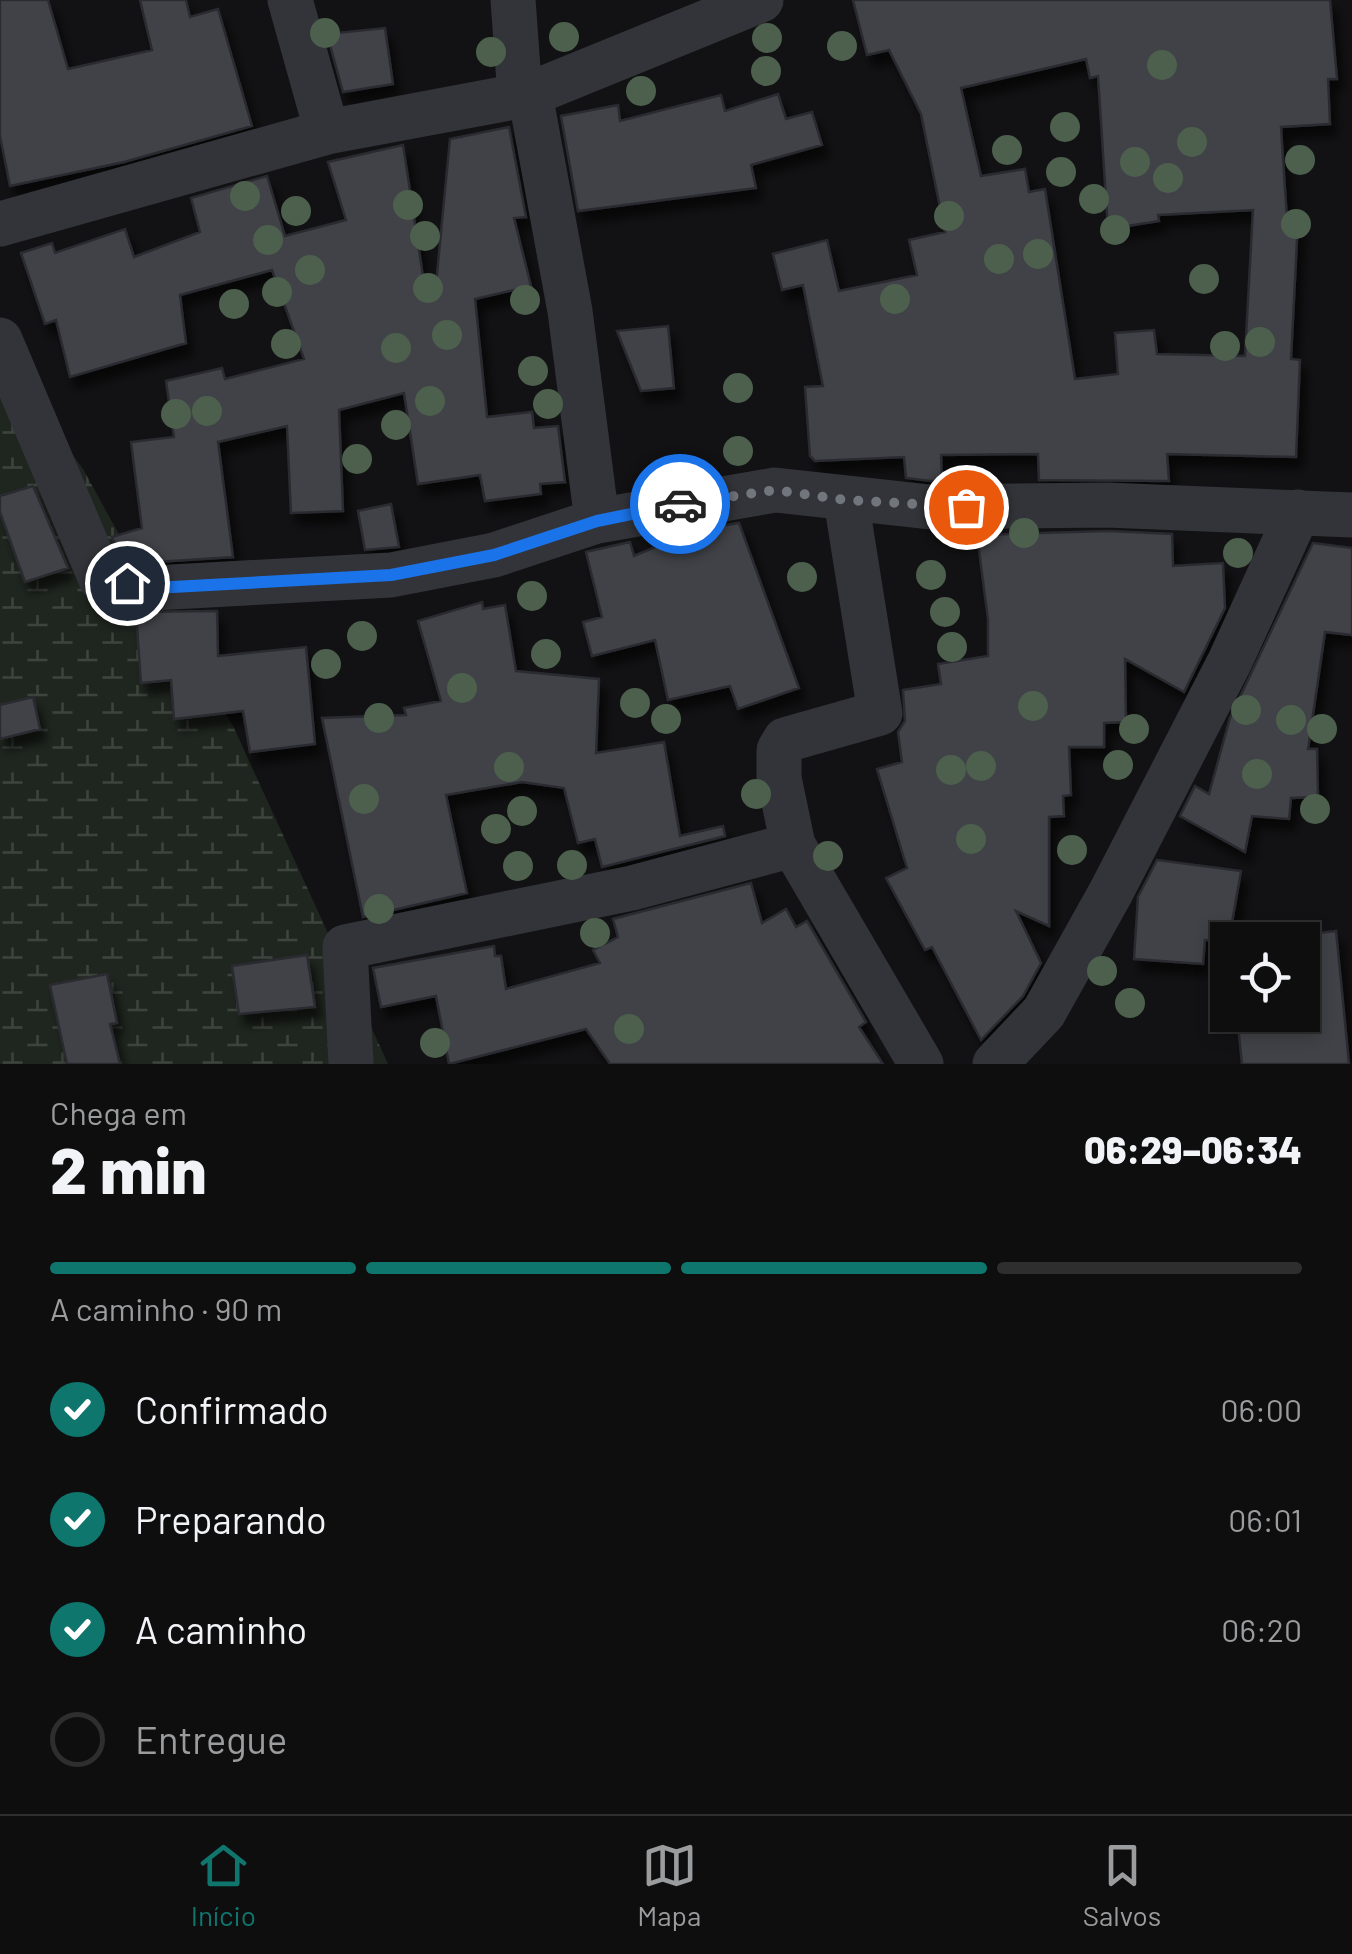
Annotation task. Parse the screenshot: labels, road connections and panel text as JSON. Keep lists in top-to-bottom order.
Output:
{
  "page": {
    "heading": ["2 min", "Chega em", "06:29–06:34"],
    "bar": "A caminho · 90 m",
    "list": [
      ["Confirmado", "06:00"],
      ["Preparando", "06:01"],
      ["A caminho", "06:20"],
      "Entregue"
    ],
    "tabs": ["Início", "Mapa", "Salvos"]
  }
}
